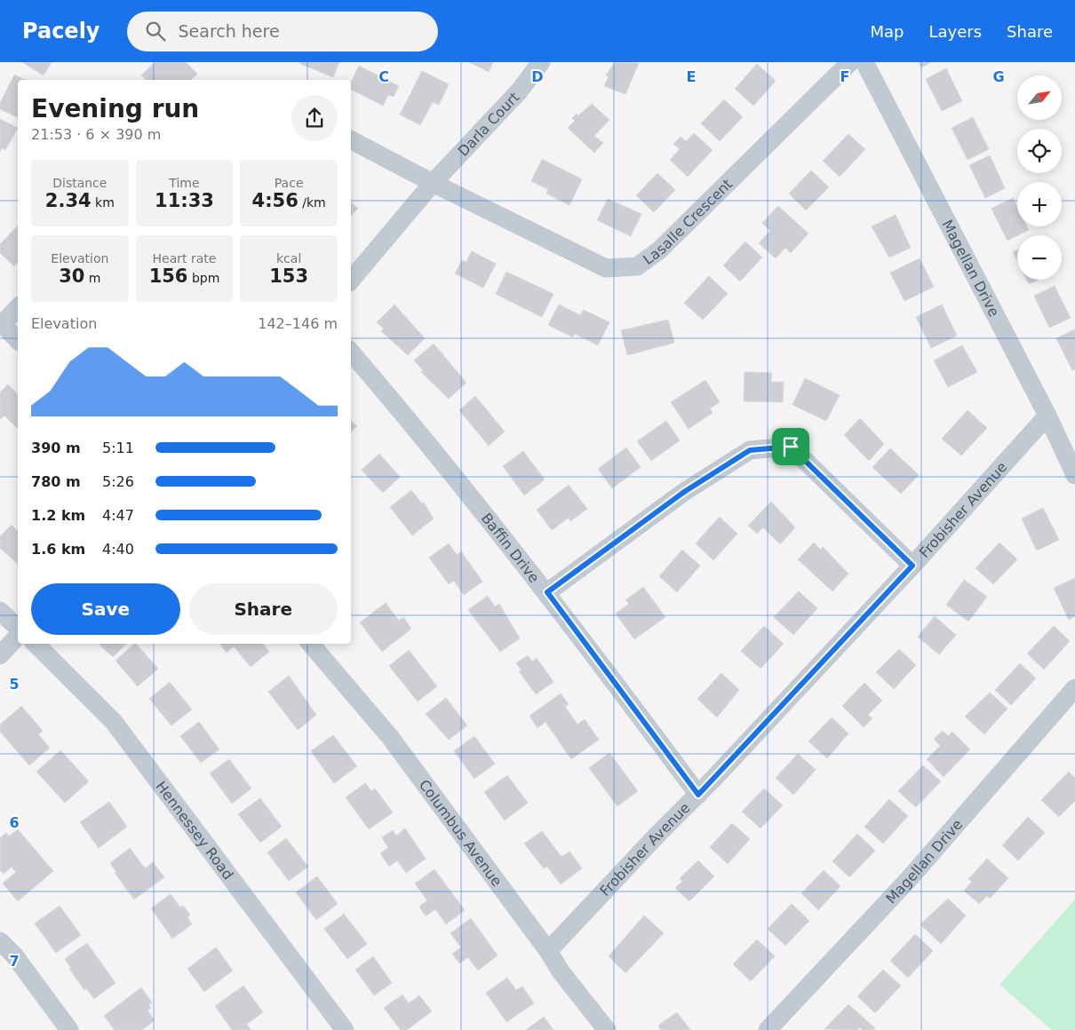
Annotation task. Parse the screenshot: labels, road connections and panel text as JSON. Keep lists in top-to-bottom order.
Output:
{
  "streets": {
    "street": [
      "Darla Court",
      "Lasalle Crescent",
      "Magellan Drive",
      "Frobisher Avenue",
      "Baffin Drive",
      "Hennessey Road",
      "Columbus Avenue"
    ]
  },
  "crossings": [
    ["Darla Court", "Lasalle Crescent"],
    ["Magellan Drive", "Frobisher Avenue"],
    ["Frobisher Avenue", "Baffin Drive"],
    ["Frobisher Avenue", "Columbus Avenue"]
  ],
  "north": "top right",
  "page": {
    "header": "Pacely",
    "search": "Search here",
    "nav": ["Map", "Layers", "Share"],
    "map_buttons": ["+", "−"],
    "heading": ["Evening run", "21:53 · 6 × 390 m"],
    "stats": [
      ["Distance", "2.34 km"],
      ["Time", "11:33"],
      ["Pace", "4:56 /km"],
      ["Elevation", "30 m"],
      ["Heart rate", "156 bpm"],
      ["kcal", "153"]
    ],
    "chart": ["Elevation", "142–146 m"],
    "list": [
      {
        "name": "390 m",
        "note": "5:11"
      },
      {
        "name": "780 m",
        "note": "5:26"
      },
      {
        "name": "1.2 km",
        "note": "4:47"
      },
      {
        "name": "1.6 km",
        "note": "4:40"
      }
    ],
    "buttons": ["Save", "Share"]
  },
  "grid": {
    "columns": [
      "C",
      "D",
      "E",
      "F",
      "G"
    ],
    "rows": ["5", "6", "7"]
  }
}
